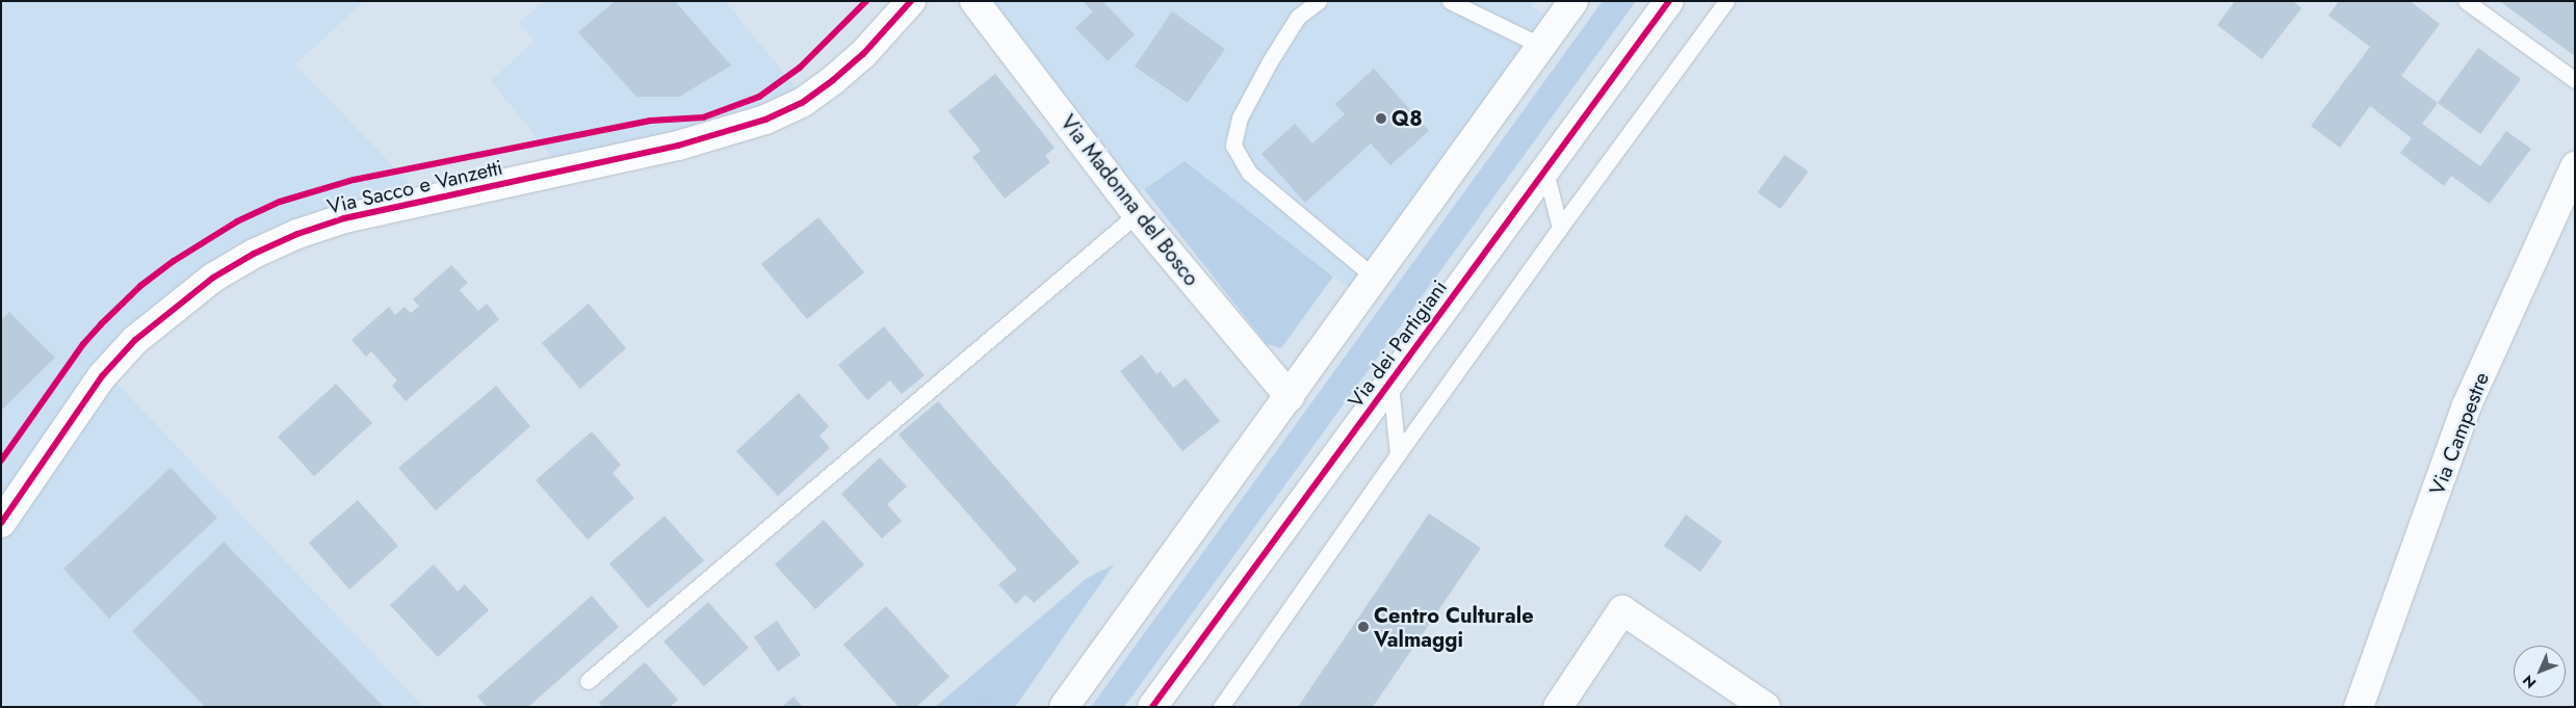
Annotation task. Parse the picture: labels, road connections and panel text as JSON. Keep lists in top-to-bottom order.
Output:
{
  "streets": {
    "street": [
      "Via Sacco e Vanzetti",
      "Via Madonna del Bosco",
      "Via dei Partigiani",
      "Via Campestre"
    ]
  },
  "places": ["Q8", "Centro Culturale Valmaggi"],
  "north": "bottom left"
}
